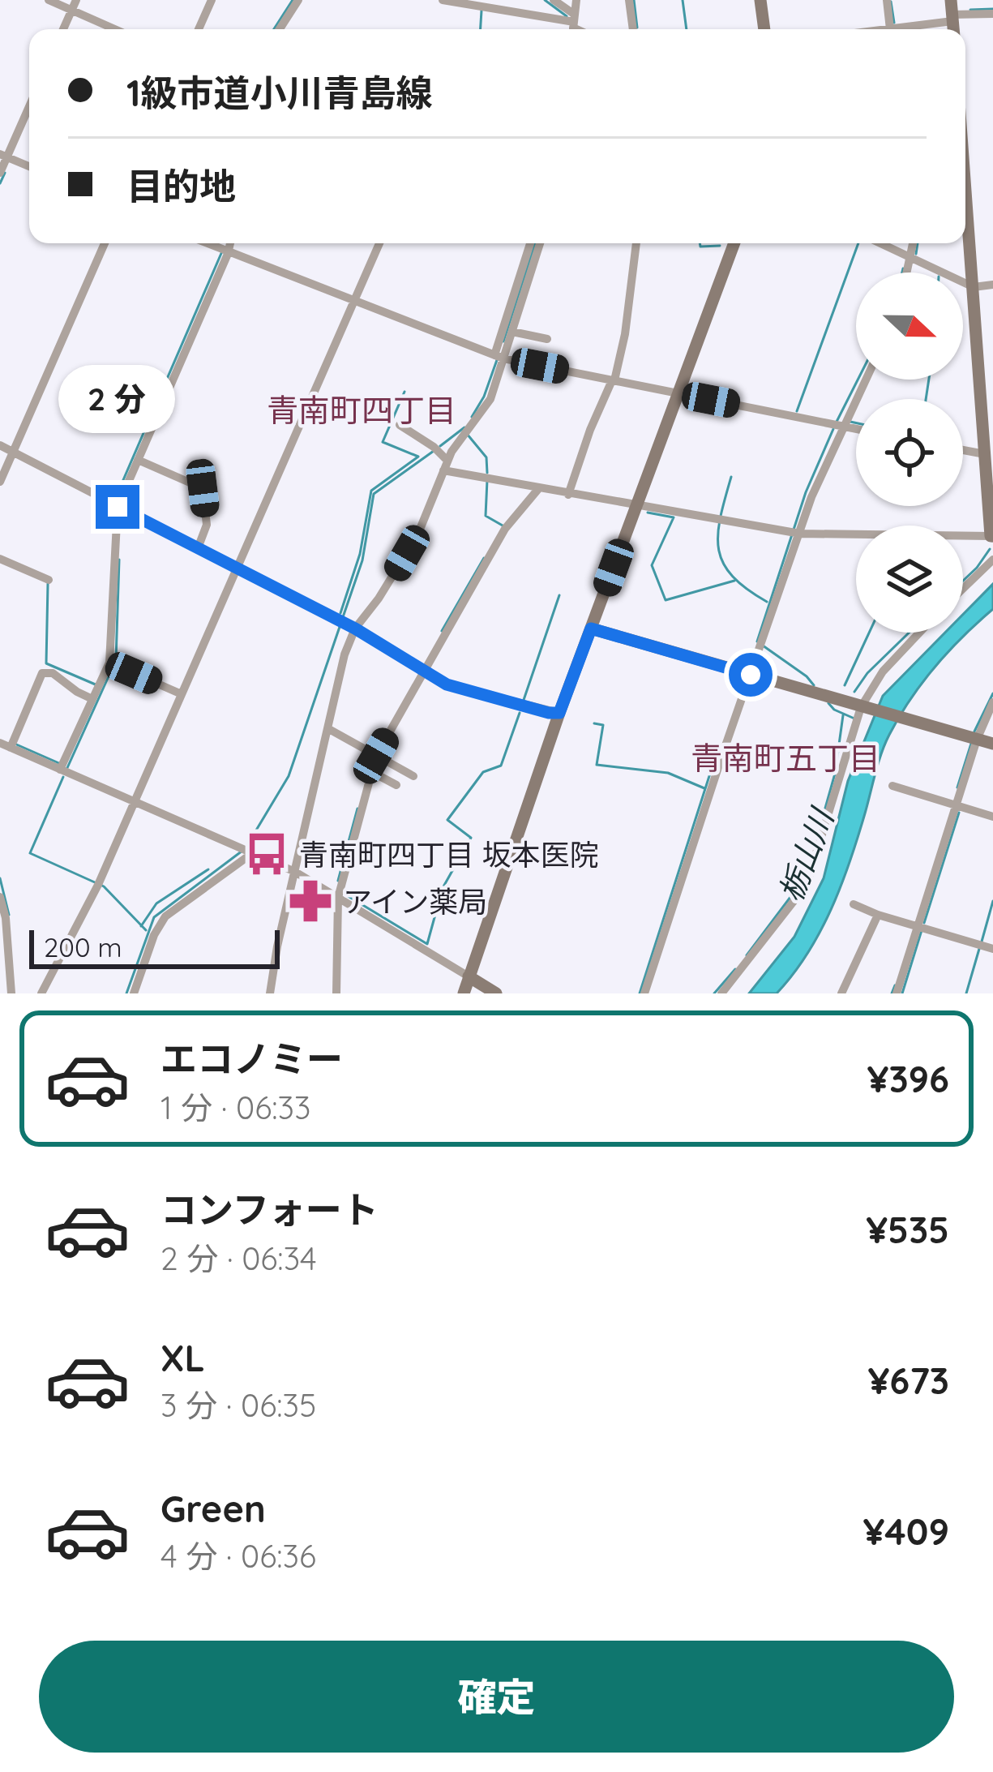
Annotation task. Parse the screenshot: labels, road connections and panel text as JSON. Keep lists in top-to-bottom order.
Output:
{
  "districts": ["青南町四丁目", "青南町五丁目"],
  "water": ["栃山川"],
  "places": {
    "bus stop": ["青南町四丁目 坂本医院"],
    "pharmacy": ["アイン薬局"]
  },
  "scale_bar": "200 m",
  "north": "right",
  "page": {
    "banner": ["1級市道小川青島線", "目的地"],
    "bubble": "2 分",
    "scale": "200 m",
    "list": [
      {
        "name": "エコノミー",
        "note": "1 分 · 06:33",
        "value": "¥396"
      },
      {
        "name": "コンフォート",
        "note": "2 分 · 06:34",
        "value": "¥535"
      },
      {
        "name": "XL",
        "note": "3 分 · 06:35",
        "value": "¥673"
      },
      {
        "name": "Green",
        "note": "4 分 · 06:36",
        "value": "¥409"
      }
    ],
    "buttons": "確定"
  }
}
